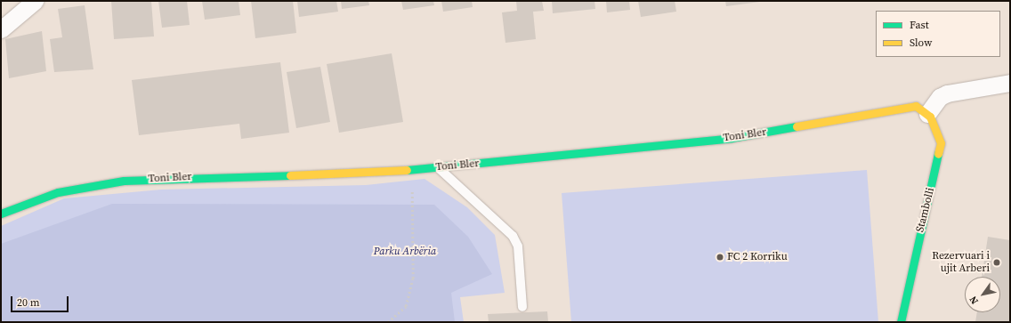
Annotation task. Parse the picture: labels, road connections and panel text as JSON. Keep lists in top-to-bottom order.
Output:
{
  "streets": {
    "street": ["Toni Bler", "Stambolli"]
  },
  "crossings": [
    ["Toni Bler", "Stambolli"]
  ],
  "parks": ["Parku Arbëria"],
  "places": ["FC 2 Korriku", "Rezervuari i ujit Arberi"],
  "legend": ["Fast", "Slow"],
  "scale_bar": "20 m",
  "north": "bottom left"
}
